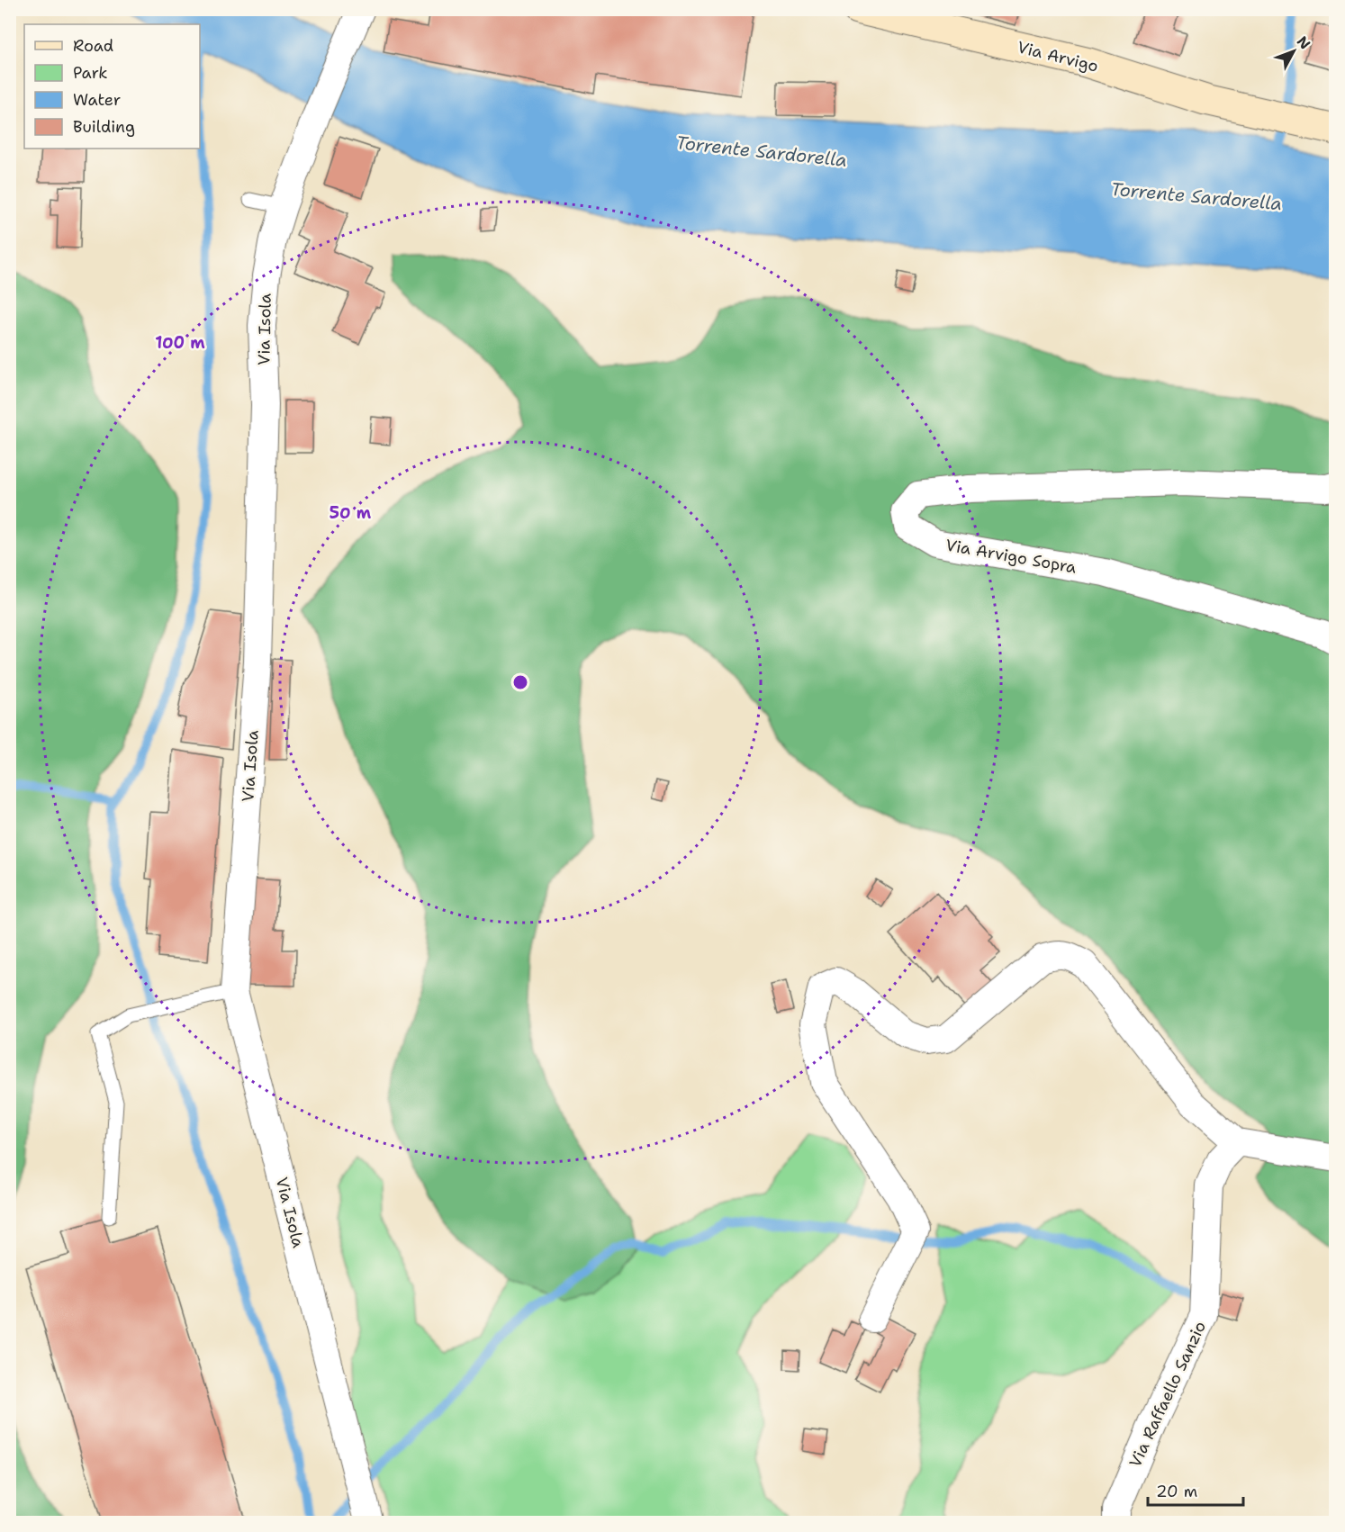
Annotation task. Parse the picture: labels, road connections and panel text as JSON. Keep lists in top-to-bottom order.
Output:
{
  "streets": {
    "main road": ["Via Arvigo"],
    "street": ["Via Isola", "Via Arvigo Sopra", "Via Raffaello Sanzio"]
  },
  "water": ["Torrente Sardorella"],
  "legend": [
    "Road",
    "Park",
    "Water",
    "Building"
  ],
  "scale_bar": "20 m",
  "north": "top right",
  "rings": ["100 m", "50 m"]
}
